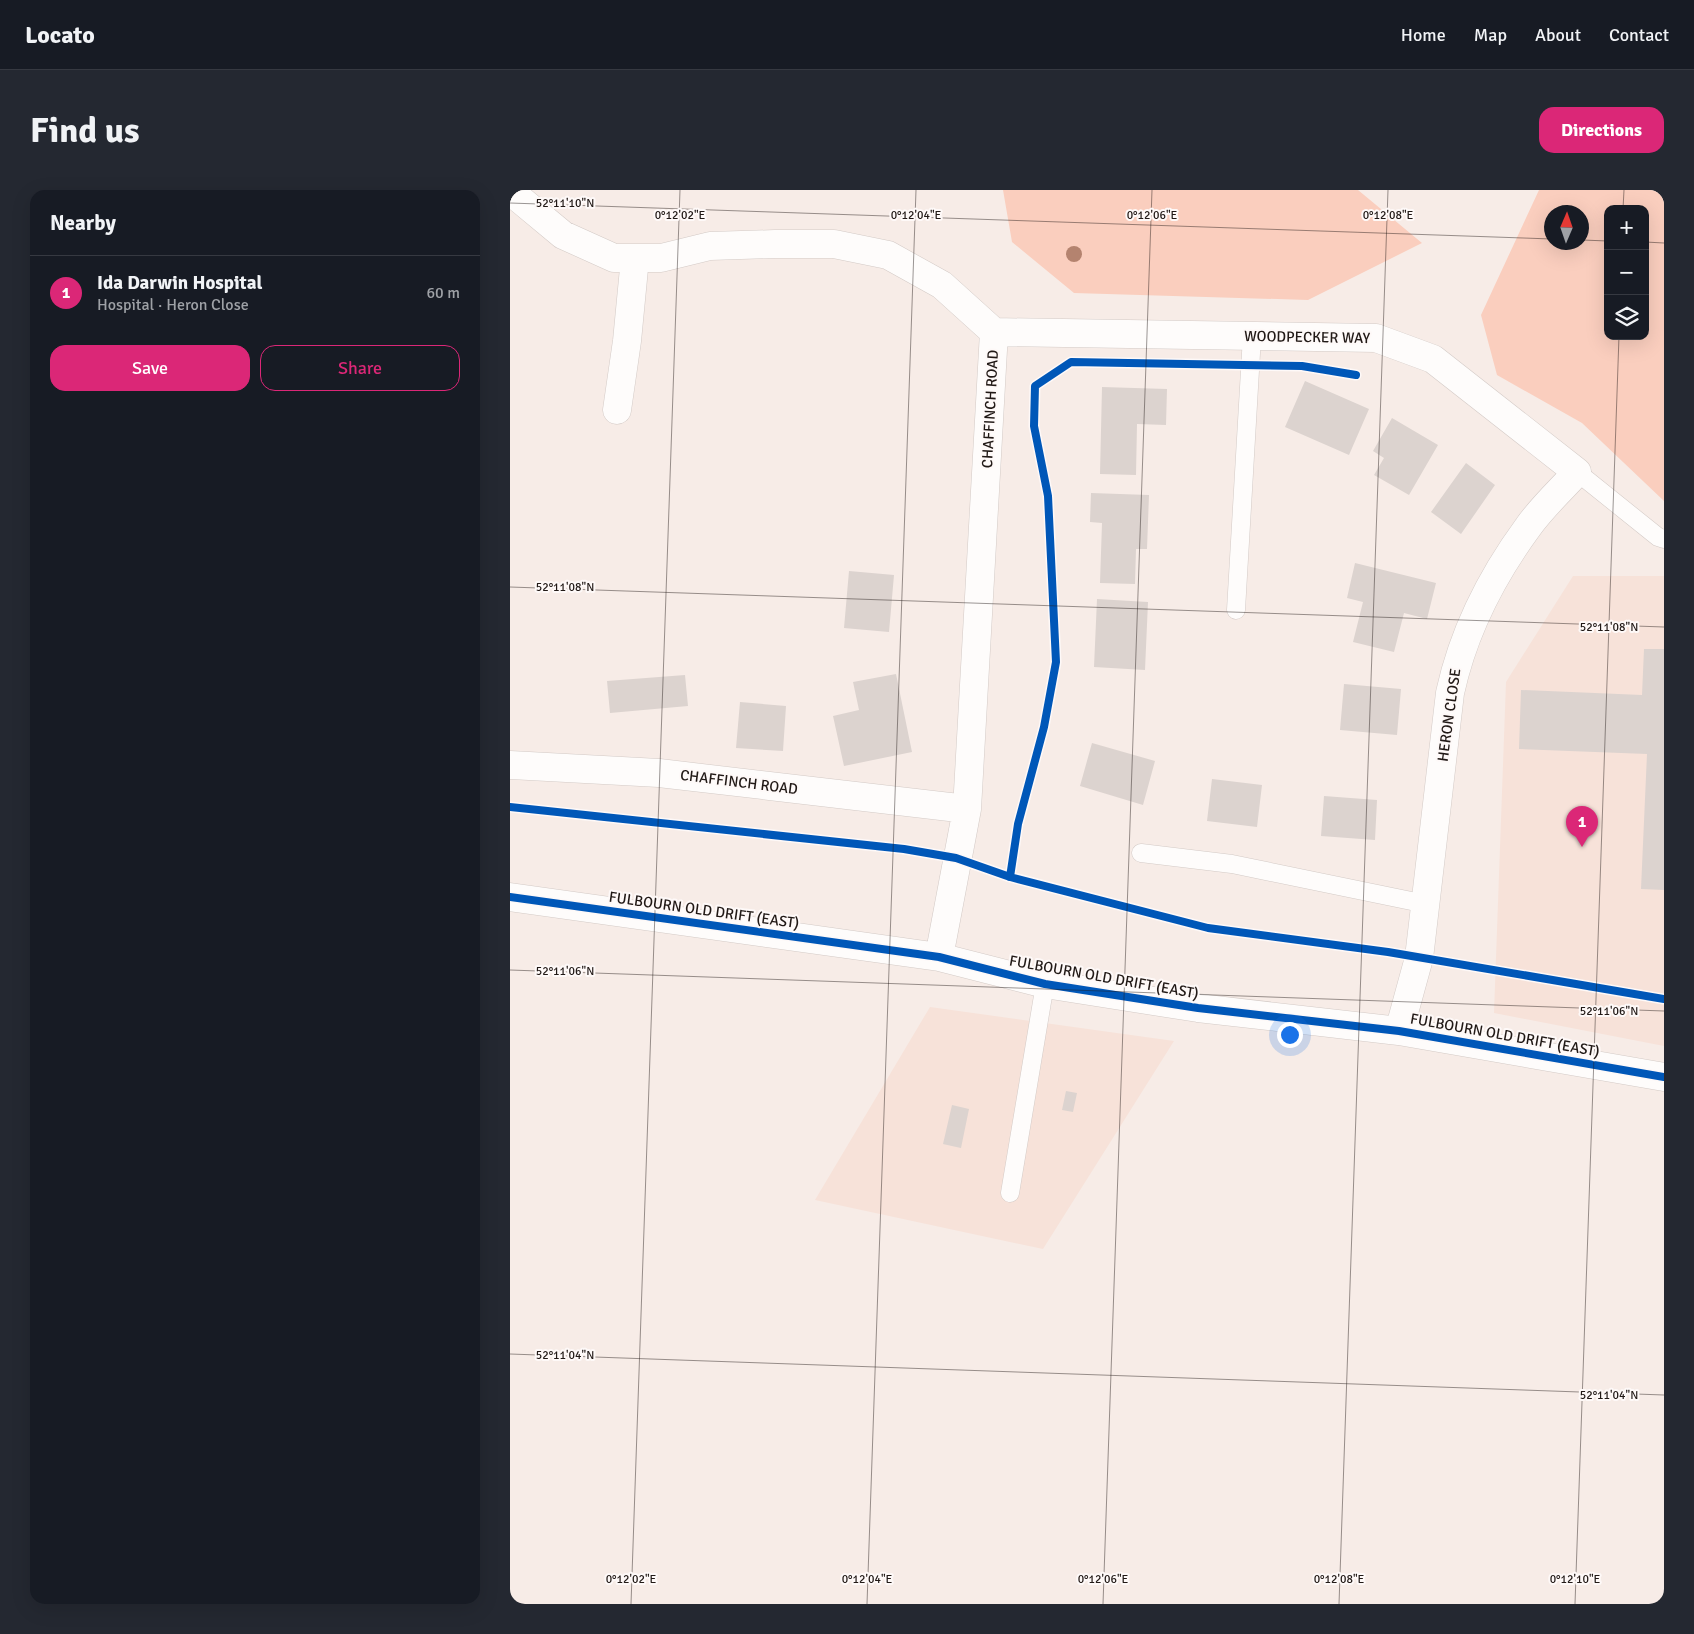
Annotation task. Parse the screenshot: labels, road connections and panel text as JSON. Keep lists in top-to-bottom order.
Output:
{
  "streets": {
    "street": [
      "WOODPECKER WAY",
      "CHAFFINCH ROAD",
      "HERON CLOSE",
      "FULBOURN OLD DRIFT (EAST)"
    ]
  },
  "crossings": [
    ["WOODPECKER WAY", "CHAFFINCH ROAD"],
    ["WOODPECKER WAY", "HERON CLOSE"],
    ["CHAFFINCH ROAD", "FULBOURN OLD DRIFT (EAST)"],
    ["HERON CLOSE", "FULBOURN OLD DRIFT (EAST)"]
  ],
  "north": "top",
  "page": {
    "header": "Locato",
    "nav": [
      "Home",
      "Map",
      "About",
      "Contact"
    ],
    "buttons": [
      "Directions",
      ["Save", "Share"]
    ],
    "title": "Find us",
    "heading": "Nearby",
    "map_buttons": ["+", "−"],
    "list": [
      {
        "mark": "1",
        "name": "Ida Darwin Hospital",
        "note": "Hospital · Heron Close",
        "value": "60 m"
      }
    ],
    "pins": "1"
  },
  "coordinates": [
    "52°11'10\"N",
    "0°12'02\"E",
    "0°12'04\"E",
    "0°12'06\"E",
    "0°12'08\"E",
    "52°11'08\"N",
    "52°11'06\"N",
    "52°11'04\"N",
    "0°12'10\"E"
  ]
}
